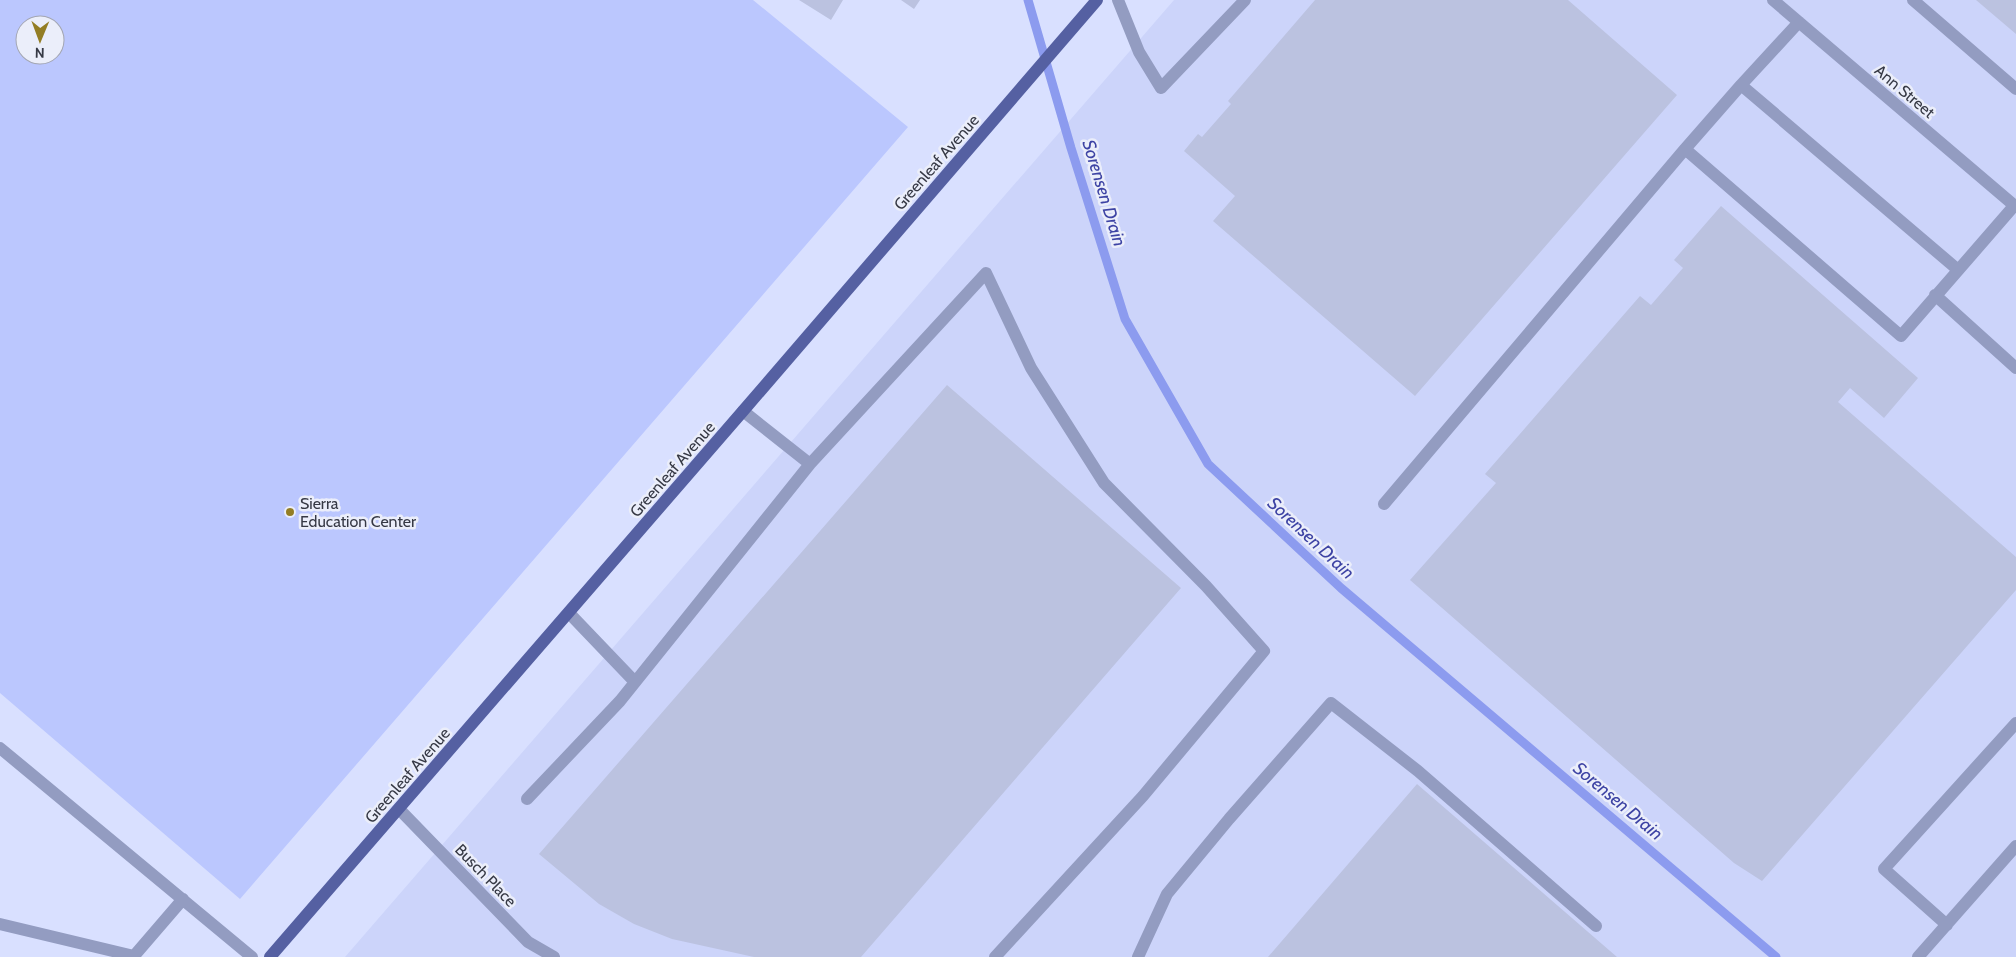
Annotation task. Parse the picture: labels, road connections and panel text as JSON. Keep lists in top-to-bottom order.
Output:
{
  "streets": {
    "main road": ["Greenleaf Avenue"],
    "street": ["Ann Street", "Busch Place"]
  },
  "crossings": [
    ["Greenleaf Avenue", "Busch Place"]
  ],
  "water": ["Sorensen Drain"],
  "places": ["Sierra Education Center"],
  "north": "bottom"
}
